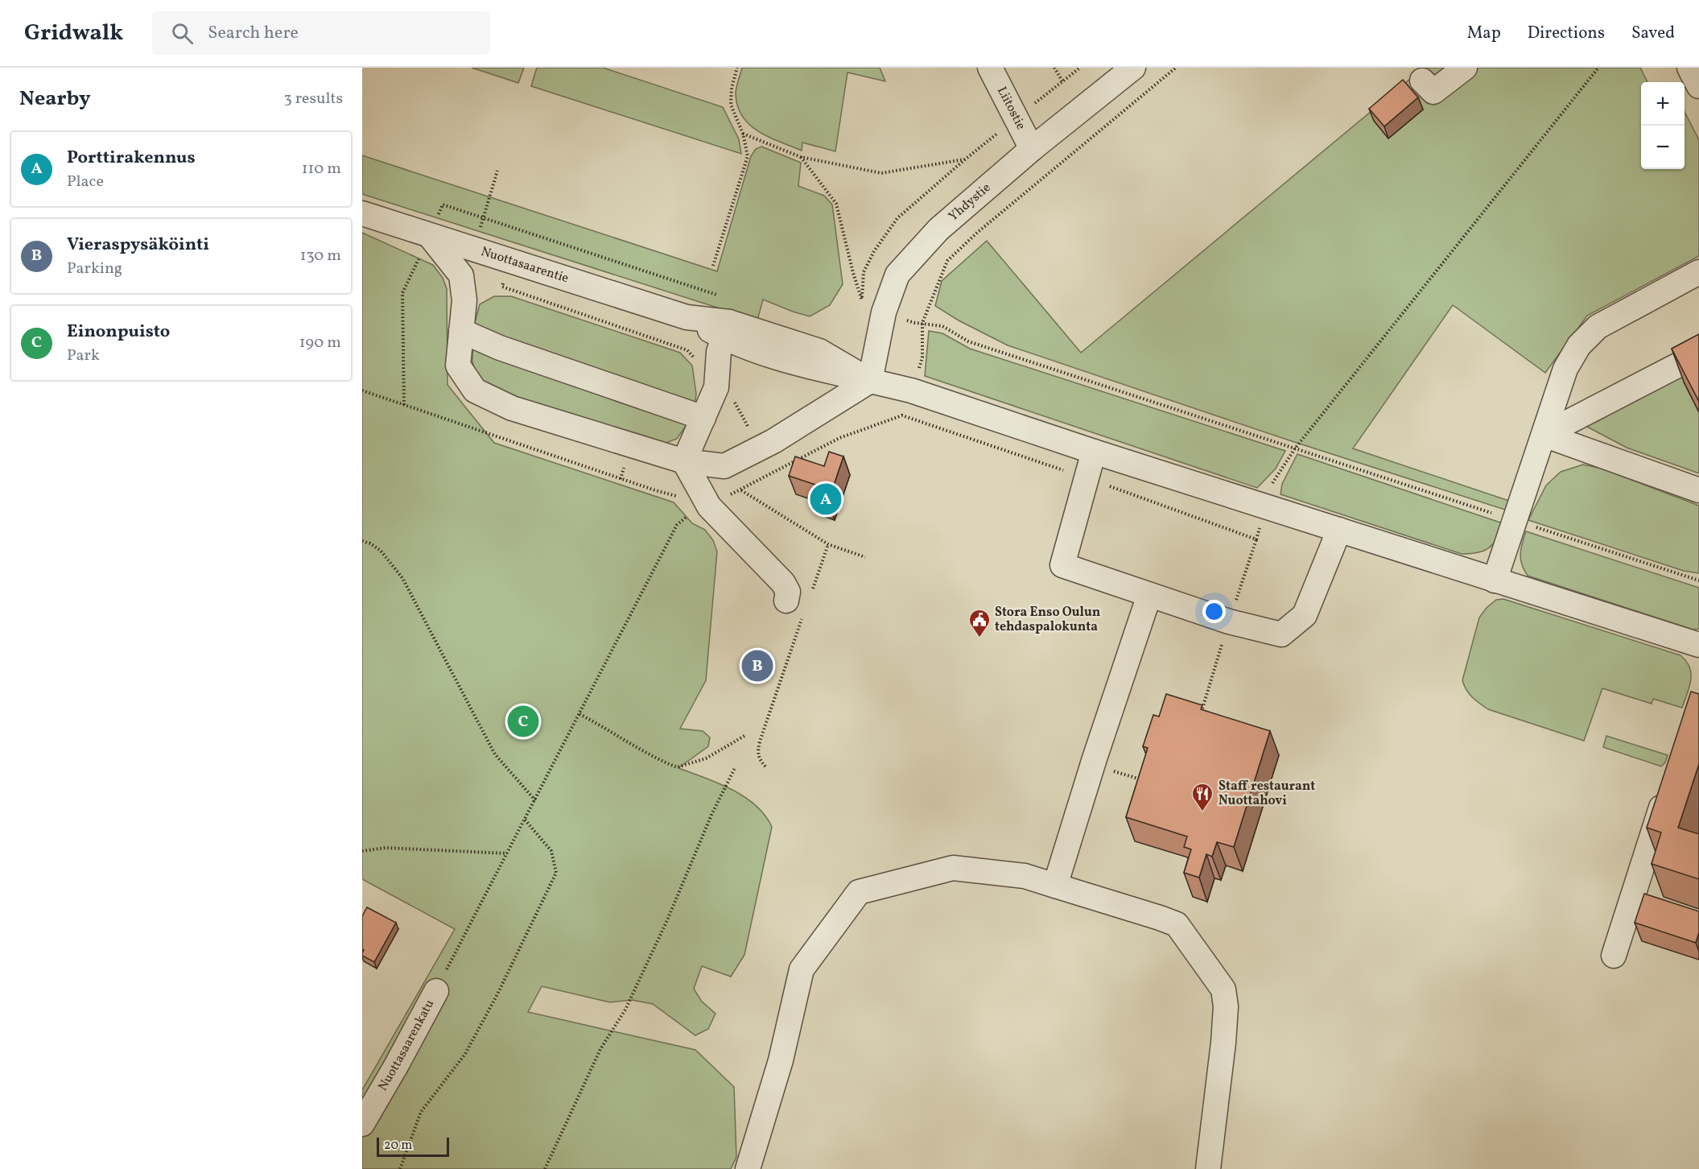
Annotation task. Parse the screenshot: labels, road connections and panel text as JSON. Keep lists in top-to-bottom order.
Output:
{
  "streets": {
    "street": [
      "Liitostie",
      "Yhdystie",
      "Nuottasaarentie",
      "Nuottasaarenkatu"
    ]
  },
  "crossings": [
    ["Liitostie", "Yhdystie"],
    ["Yhdystie", "Nuottasaarentie"]
  ],
  "places": {
    "public building": ["Stora Enso Oulun tehdaspalokunta"],
    "restaurant": ["Staff restaurant Nuottahovi"]
  },
  "scale_bar": "20 m",
  "page": {
    "header": "Gridwalk",
    "search": "Search here",
    "nav": ["Map", "Directions", "Saved"],
    "heading": ["Nearby", "3 results"],
    "map_buttons": ["+", "−"],
    "list": [
      {
        "mark": "A",
        "name": "Porttirakennus",
        "note": "Place",
        "value": "110 m"
      },
      {
        "mark": "B",
        "name": "Vieraspysäköinti",
        "note": "Parking",
        "value": "130 m"
      },
      {
        "mark": "C",
        "name": "Einonpuisto",
        "note": "Park",
        "value": "190 m"
      }
    ],
    "pins": ["A", "B", "C"],
    "scale": "20 m"
  }
}
